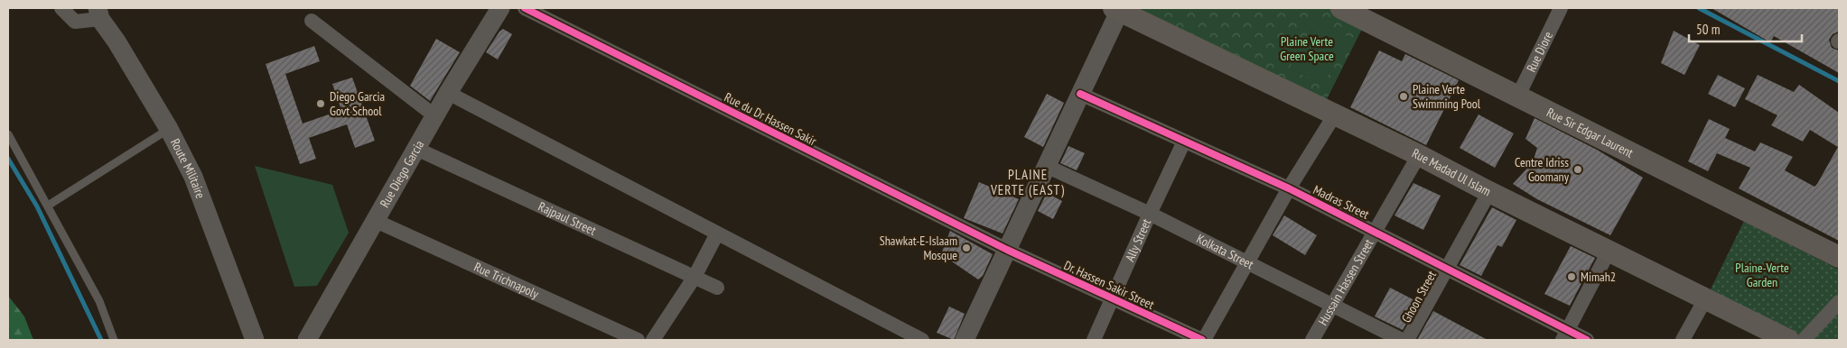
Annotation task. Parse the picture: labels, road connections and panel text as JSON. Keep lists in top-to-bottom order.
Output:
{
  "streets": {
    "main road": ["Rue Sir Edgar Laurent", "Rue Madad Ul Islam"],
    "street": [
      "Rue Diore",
      "Rue du Dr Hassen Sakir",
      "Route Militaire",
      "Rue Diego Garcia",
      "Madras Street",
      "Rajpaul Street",
      "Ally Street",
      "Kolkata Street",
      "Rue Trichnapoly",
      "Hussain Hassen Street",
      "Dr. Hassen Sakir Street",
      "Ghoon Street"
    ]
  },
  "crossings": [
    ["Rue Diore", "Rue Sir Edgar Laurent"],
    ["Rue du Dr Hassen Sakir", "Dr. Hassen Sakir Street"],
    ["Rue Madad Ul Islam", "Hussain Hassen Street"],
    ["Rue Madad Ul Islam", "Ghoon Street"],
    ["Rue Diego Garcia", "Rajpaul Street"],
    ["Rue Diego Garcia", "Rue Trichnapoly"],
    ["Madras Street", "Ally Street"],
    ["Madras Street", "Hussain Hassen Street"],
    ["Madras Street", "Ghoon Street"],
    ["Ally Street", "Kolkata Street"],
    ["Ally Street", "Dr. Hassen Sakir Street"],
    ["Kolkata Street", "Hussain Hassen Street"]
  ],
  "districts": ["PLAINE VERTE (EAST)"],
  "parks": ["Plaine Verte Green Space", "Plaine-Verte Garden"],
  "places": [
    "Plaine Verte Swimming Pool",
    "Diego Garcia Govt School",
    "Centre Idriss Goomany",
    "Shawkat-E-Islaam Mosque",
    "Mimah2"
  ],
  "scale_bar": "50 m"
}
